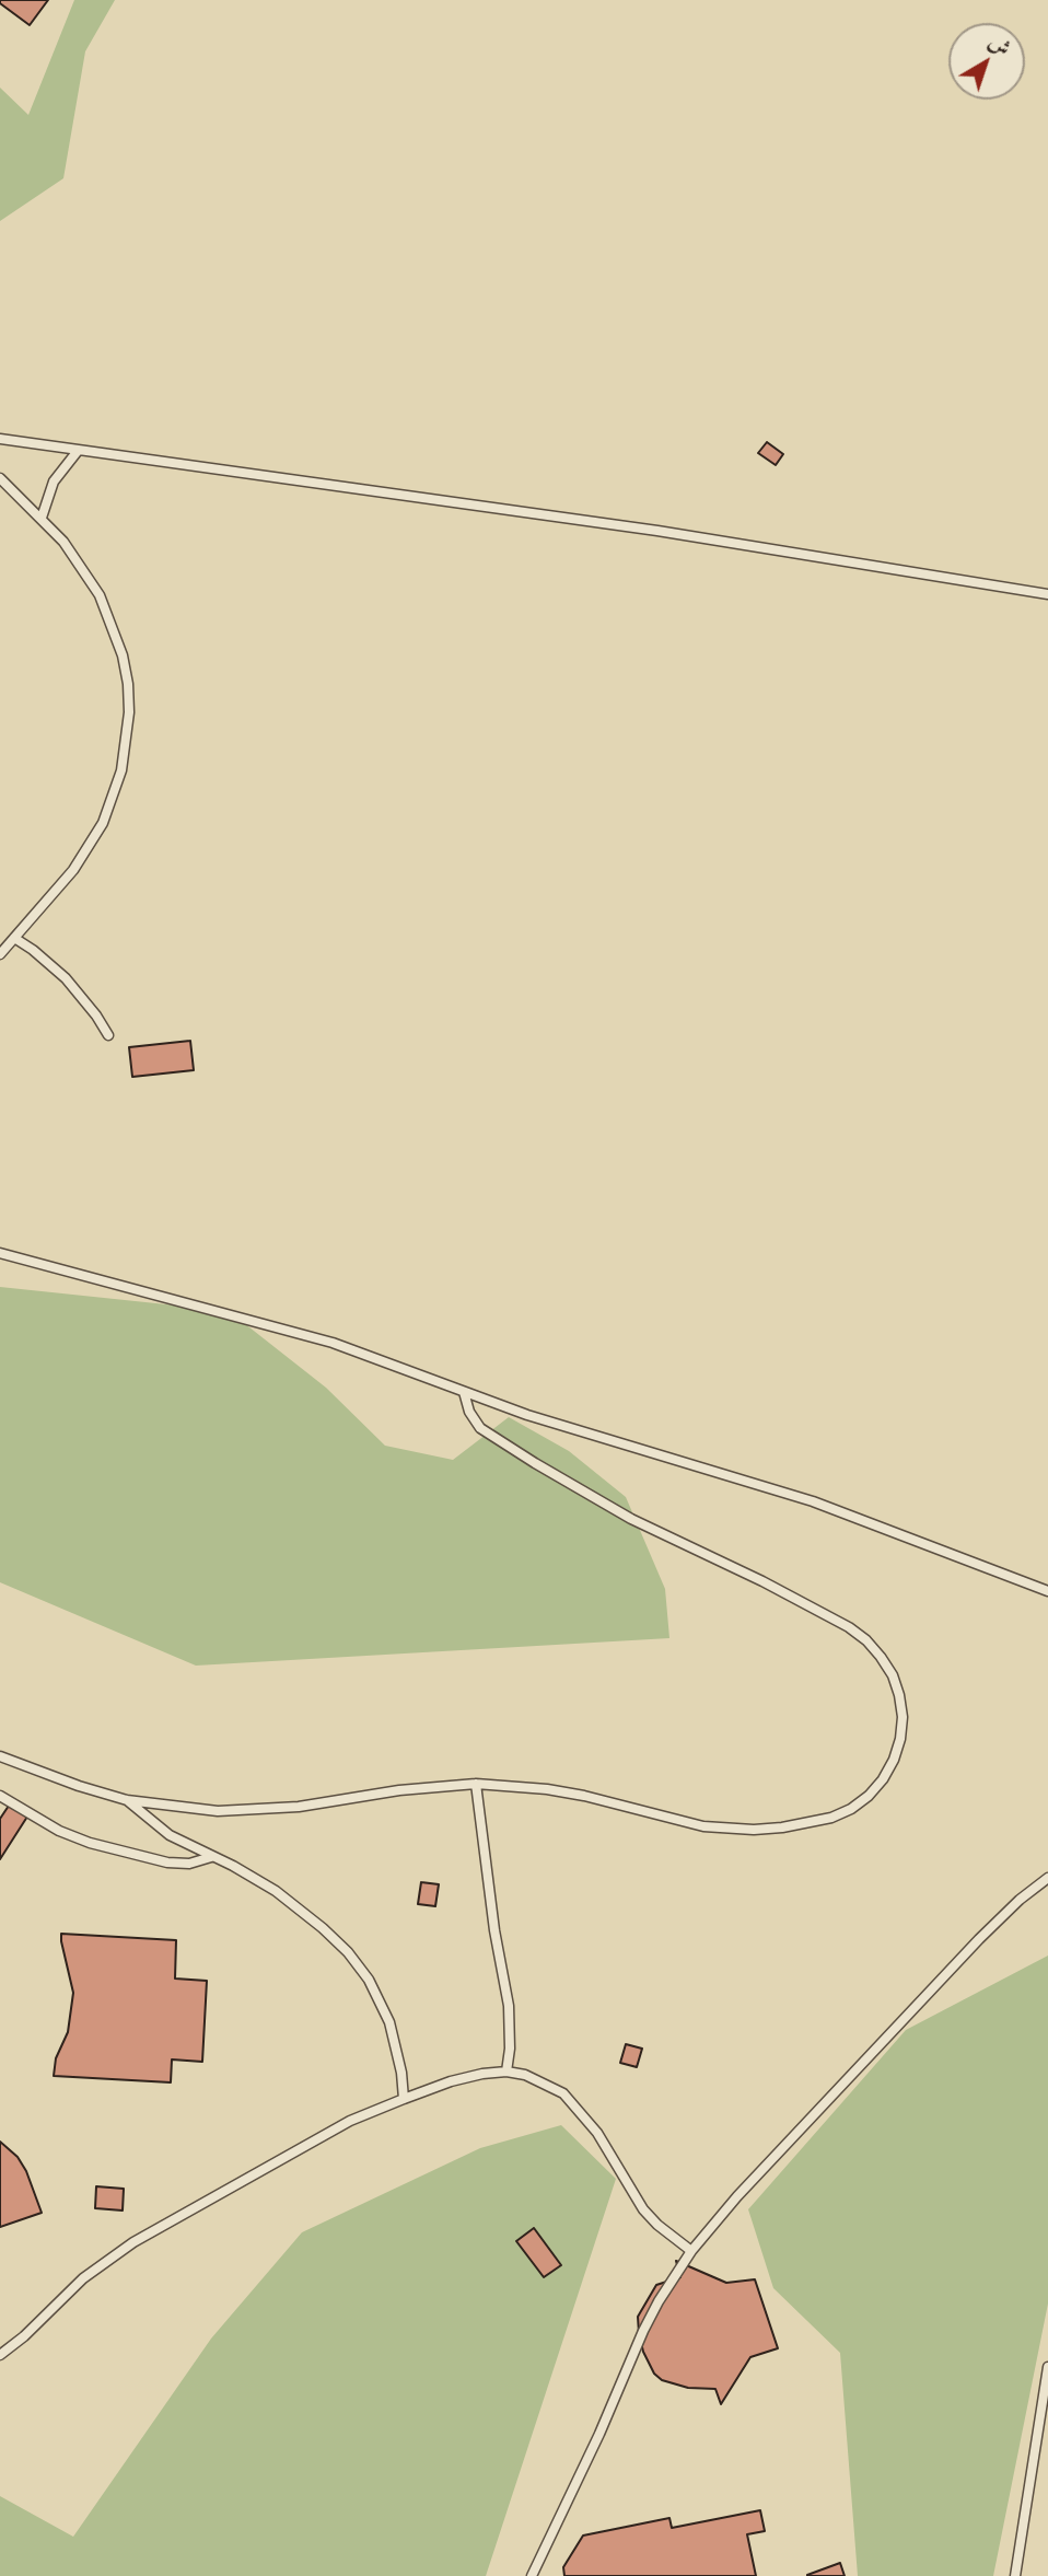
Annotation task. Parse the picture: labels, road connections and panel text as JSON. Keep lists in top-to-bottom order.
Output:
{
  "north": "top right"
}
